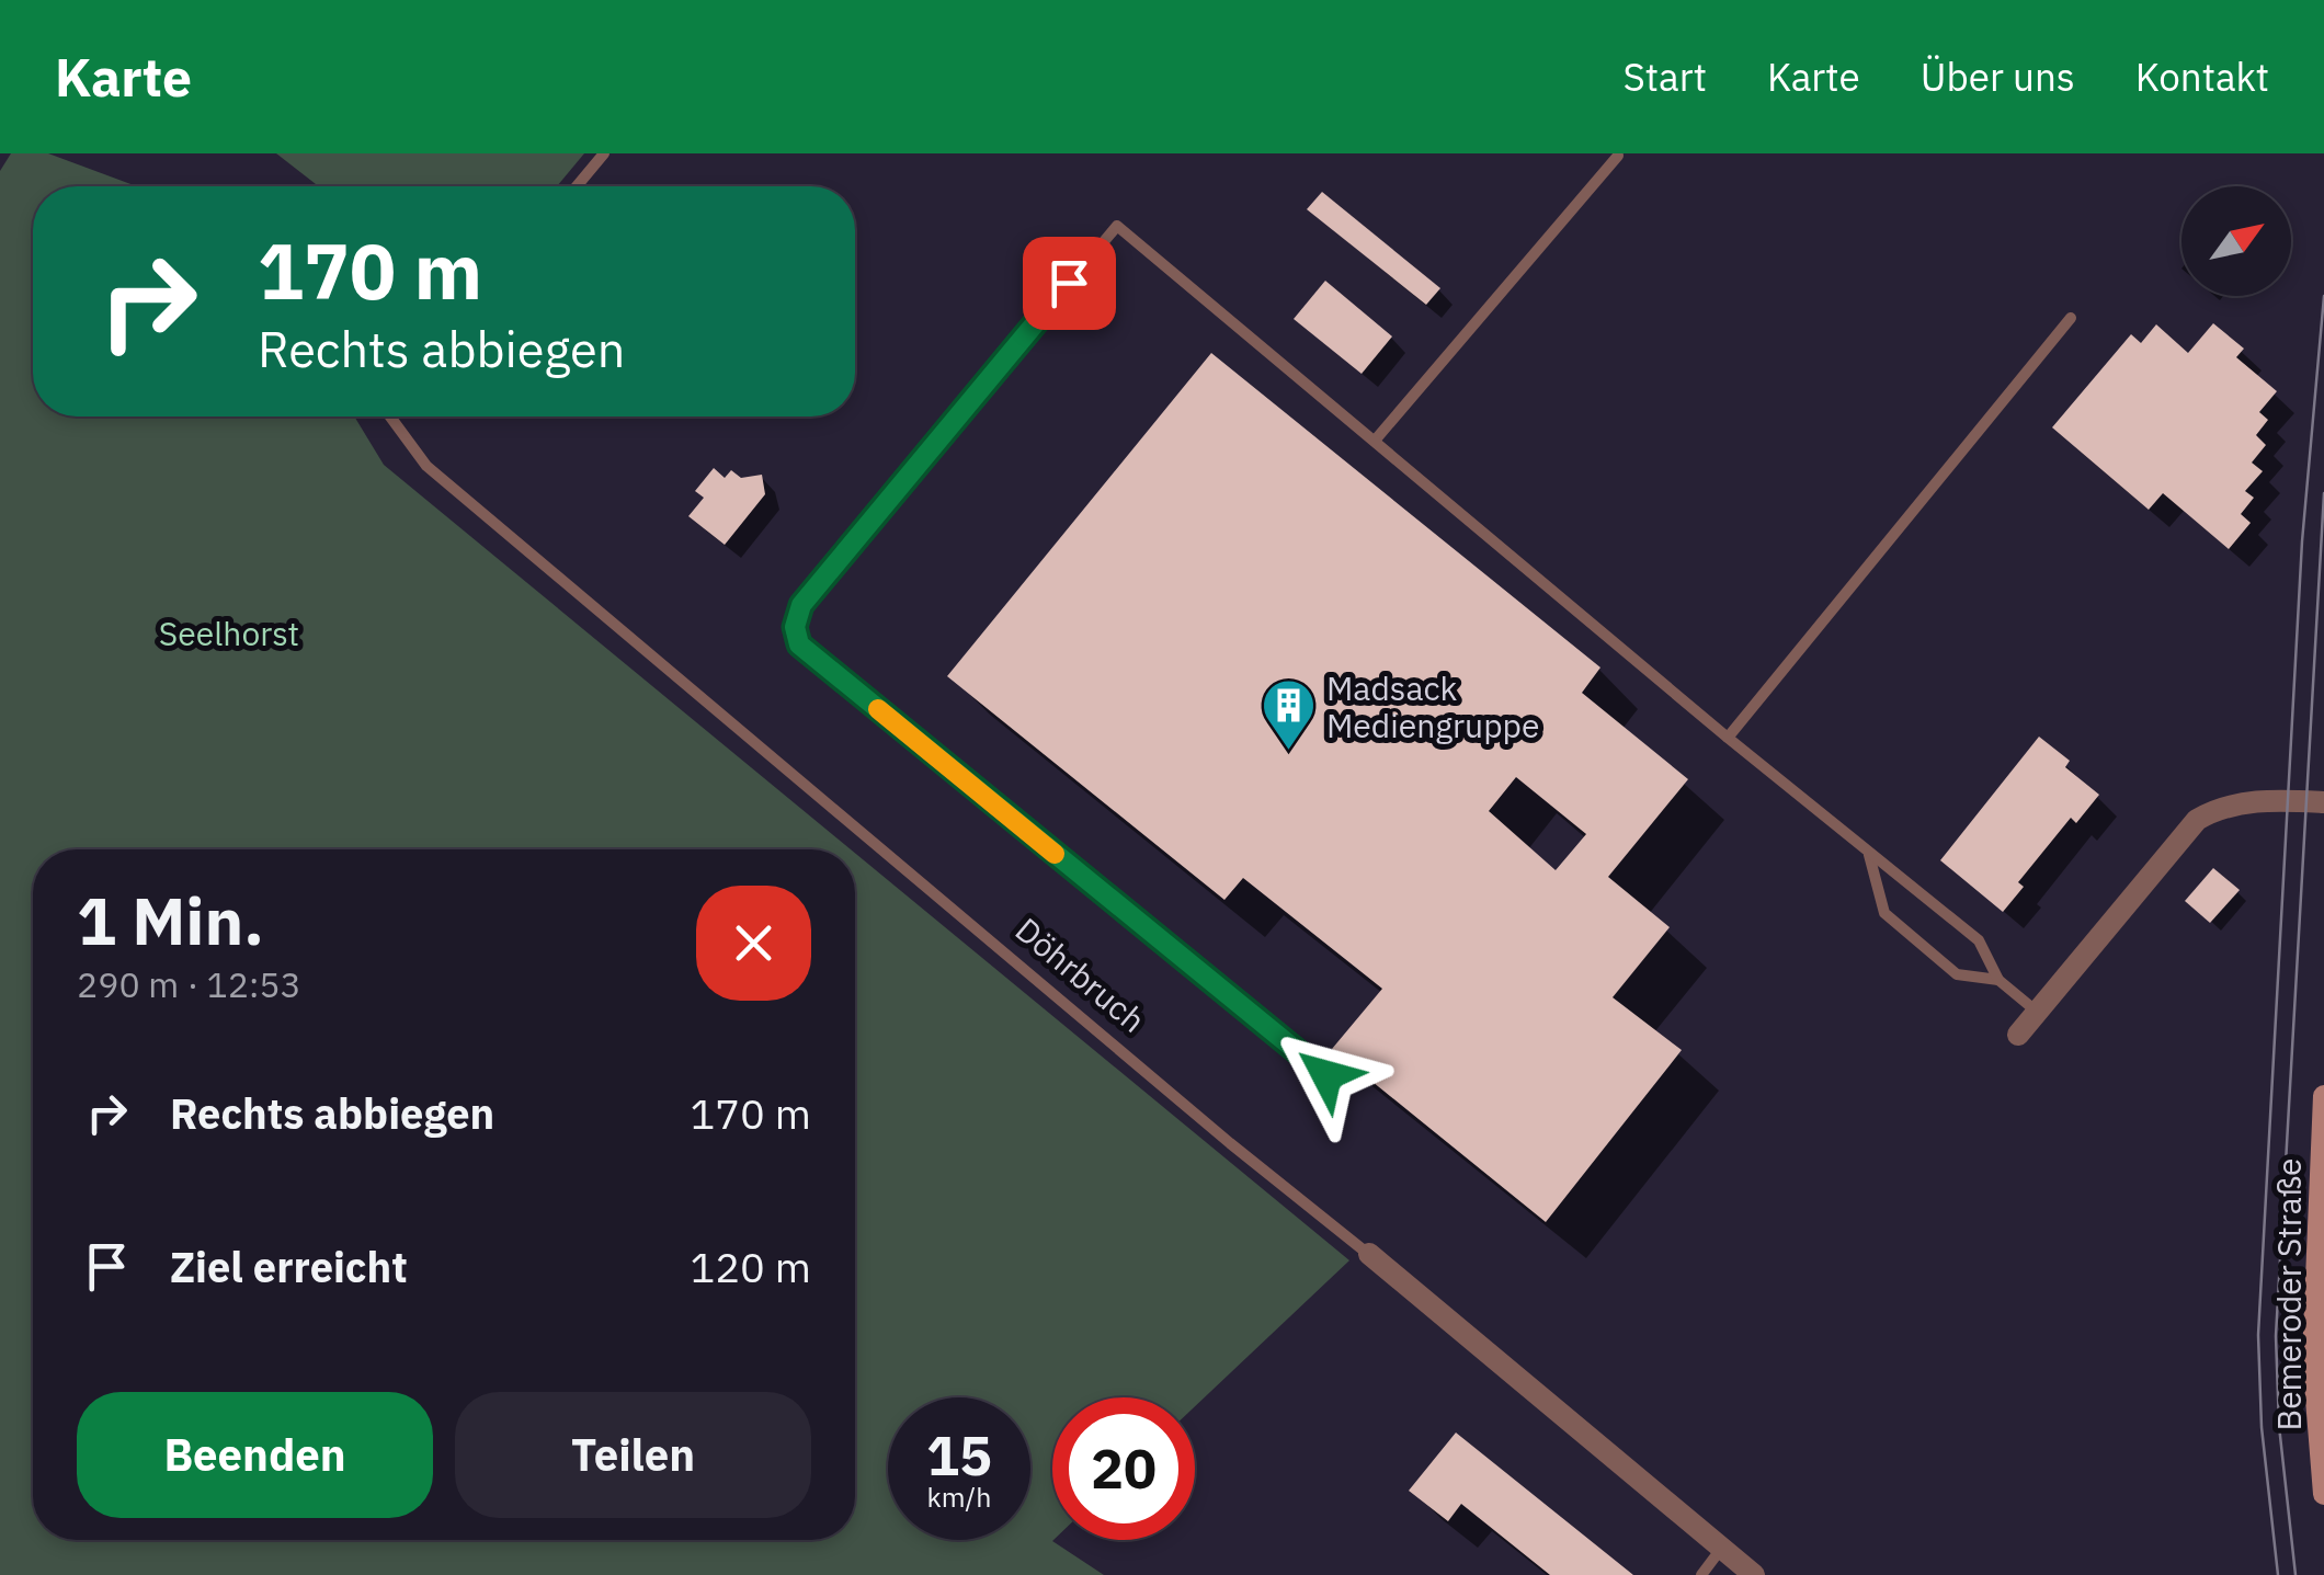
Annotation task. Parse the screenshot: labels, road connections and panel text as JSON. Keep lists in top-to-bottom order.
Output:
{
  "streets": {
    "main road": ["Bemeroder Straße"],
    "street": ["Döhrbruch"]
  },
  "parks": ["Seelhorst"],
  "places": {
    "building": ["Madsack Mediengruppe"]
  },
  "north": "top right",
  "page": {
    "header": "Karte",
    "nav": [
      "Start",
      "Karte",
      "Über uns",
      "Kontakt"
    ],
    "turn": ["170 m", "Rechts abbiegen"],
    "heading": ["1 Min.", "290 m · 12:53"],
    "list": [
      {
        "name": "Rechts abbiegen",
        "value": "170 m"
      },
      {
        "name": "Ziel erreicht",
        "value": "120 m"
      }
    ],
    "buttons": ["Beenden", "Teilen"],
    "speed": "15 km/h",
    "limit": "20"
  }
}
